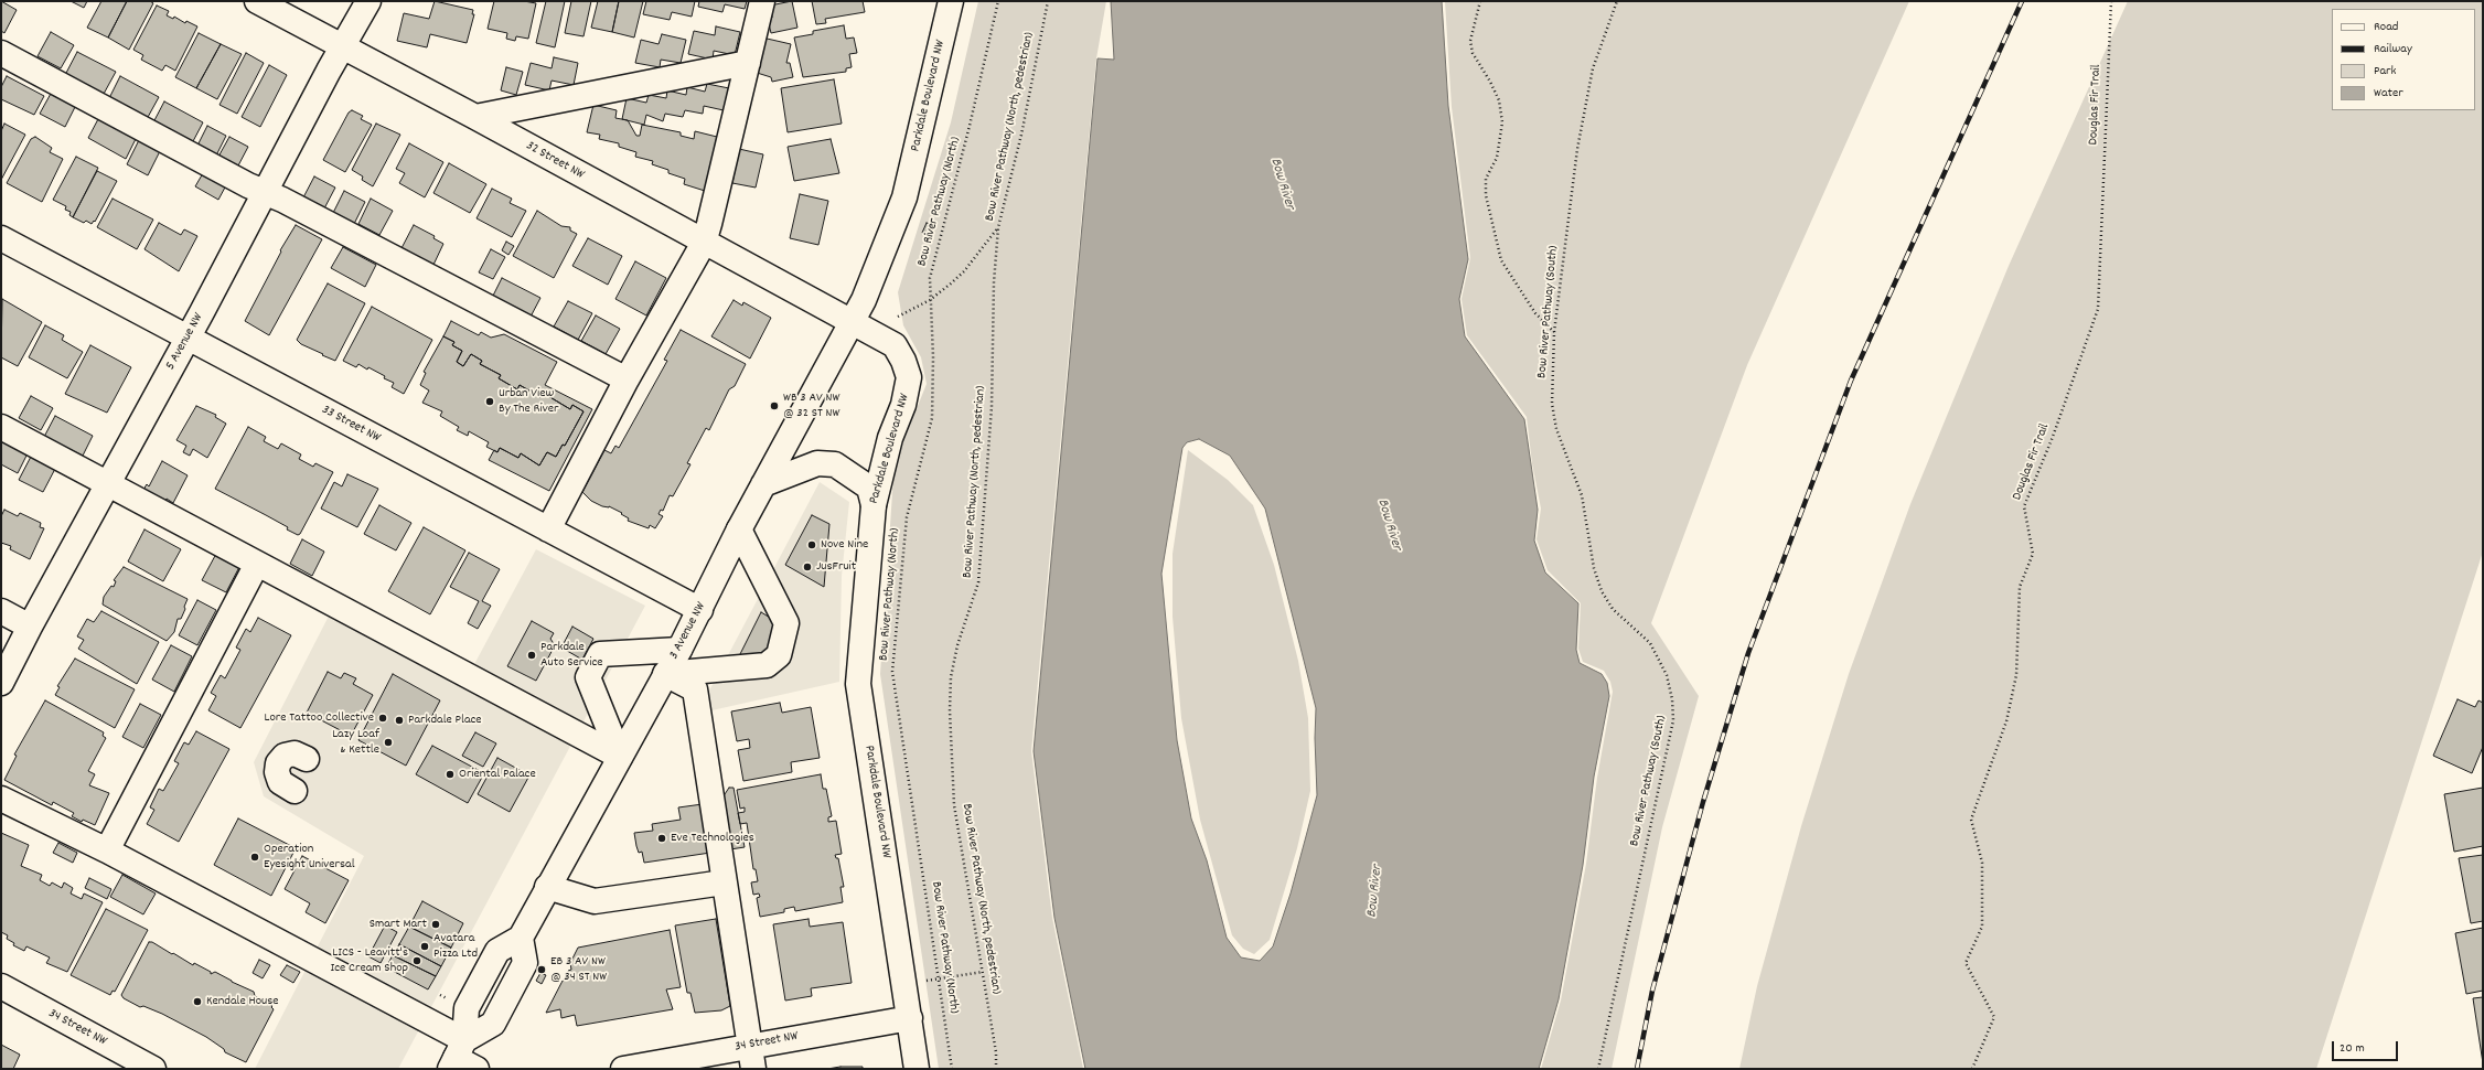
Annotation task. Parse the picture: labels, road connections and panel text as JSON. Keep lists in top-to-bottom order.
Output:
{
  "streets": {
    "street": [
      "Parkdale Boulevard NW",
      "32 Street NW",
      "5 Avenue NW",
      "33 Street NW",
      "3 Avenue NW",
      "34 Street NW"
    ],
    "path": [
      "Douglas Fir Trail",
      "Bow River Pathway (North, pedestrian)",
      "Bow River Pathway (North)",
      "Bow River Pathway (South)"
    ]
  },
  "crossings": [
    ["Parkdale Boulevard NW", "32 Street NW"],
    ["Parkdale Boulevard NW", "3 Avenue NW"],
    ["Parkdale Boulevard NW", "34 Street NW"],
    ["32 Street NW", "5 Avenue NW"],
    ["32 Street NW", "3 Avenue NW"],
    ["5 Avenue NW", "33 Street NW"],
    ["33 Street NW", "3 Avenue NW"]
  ],
  "water": ["Bow River"],
  "places": [
    "Urban View By The River",
    "WB 3 AV NW @ 32 ST NW",
    "Nove Nine",
    "JusFruit",
    "Parkdale Auto Service",
    "Lore Tattoo Collective",
    "Parkdale Place",
    "Lazy Loaf & Kettle",
    "Oriental Palace",
    "Eve Technologies",
    "Operation Eyesight Universal",
    "Smart Mart",
    "Avatara Pizza Ltd",
    "LICS - Leavitt's Ice Cream Shop",
    "EB 3 AV NW @ 34 ST NW",
    "Kendale House"
  ],
  "legend": [
    "Road",
    "Railway",
    "Park",
    "Water"
  ],
  "scale_bar": "20 m"
}
